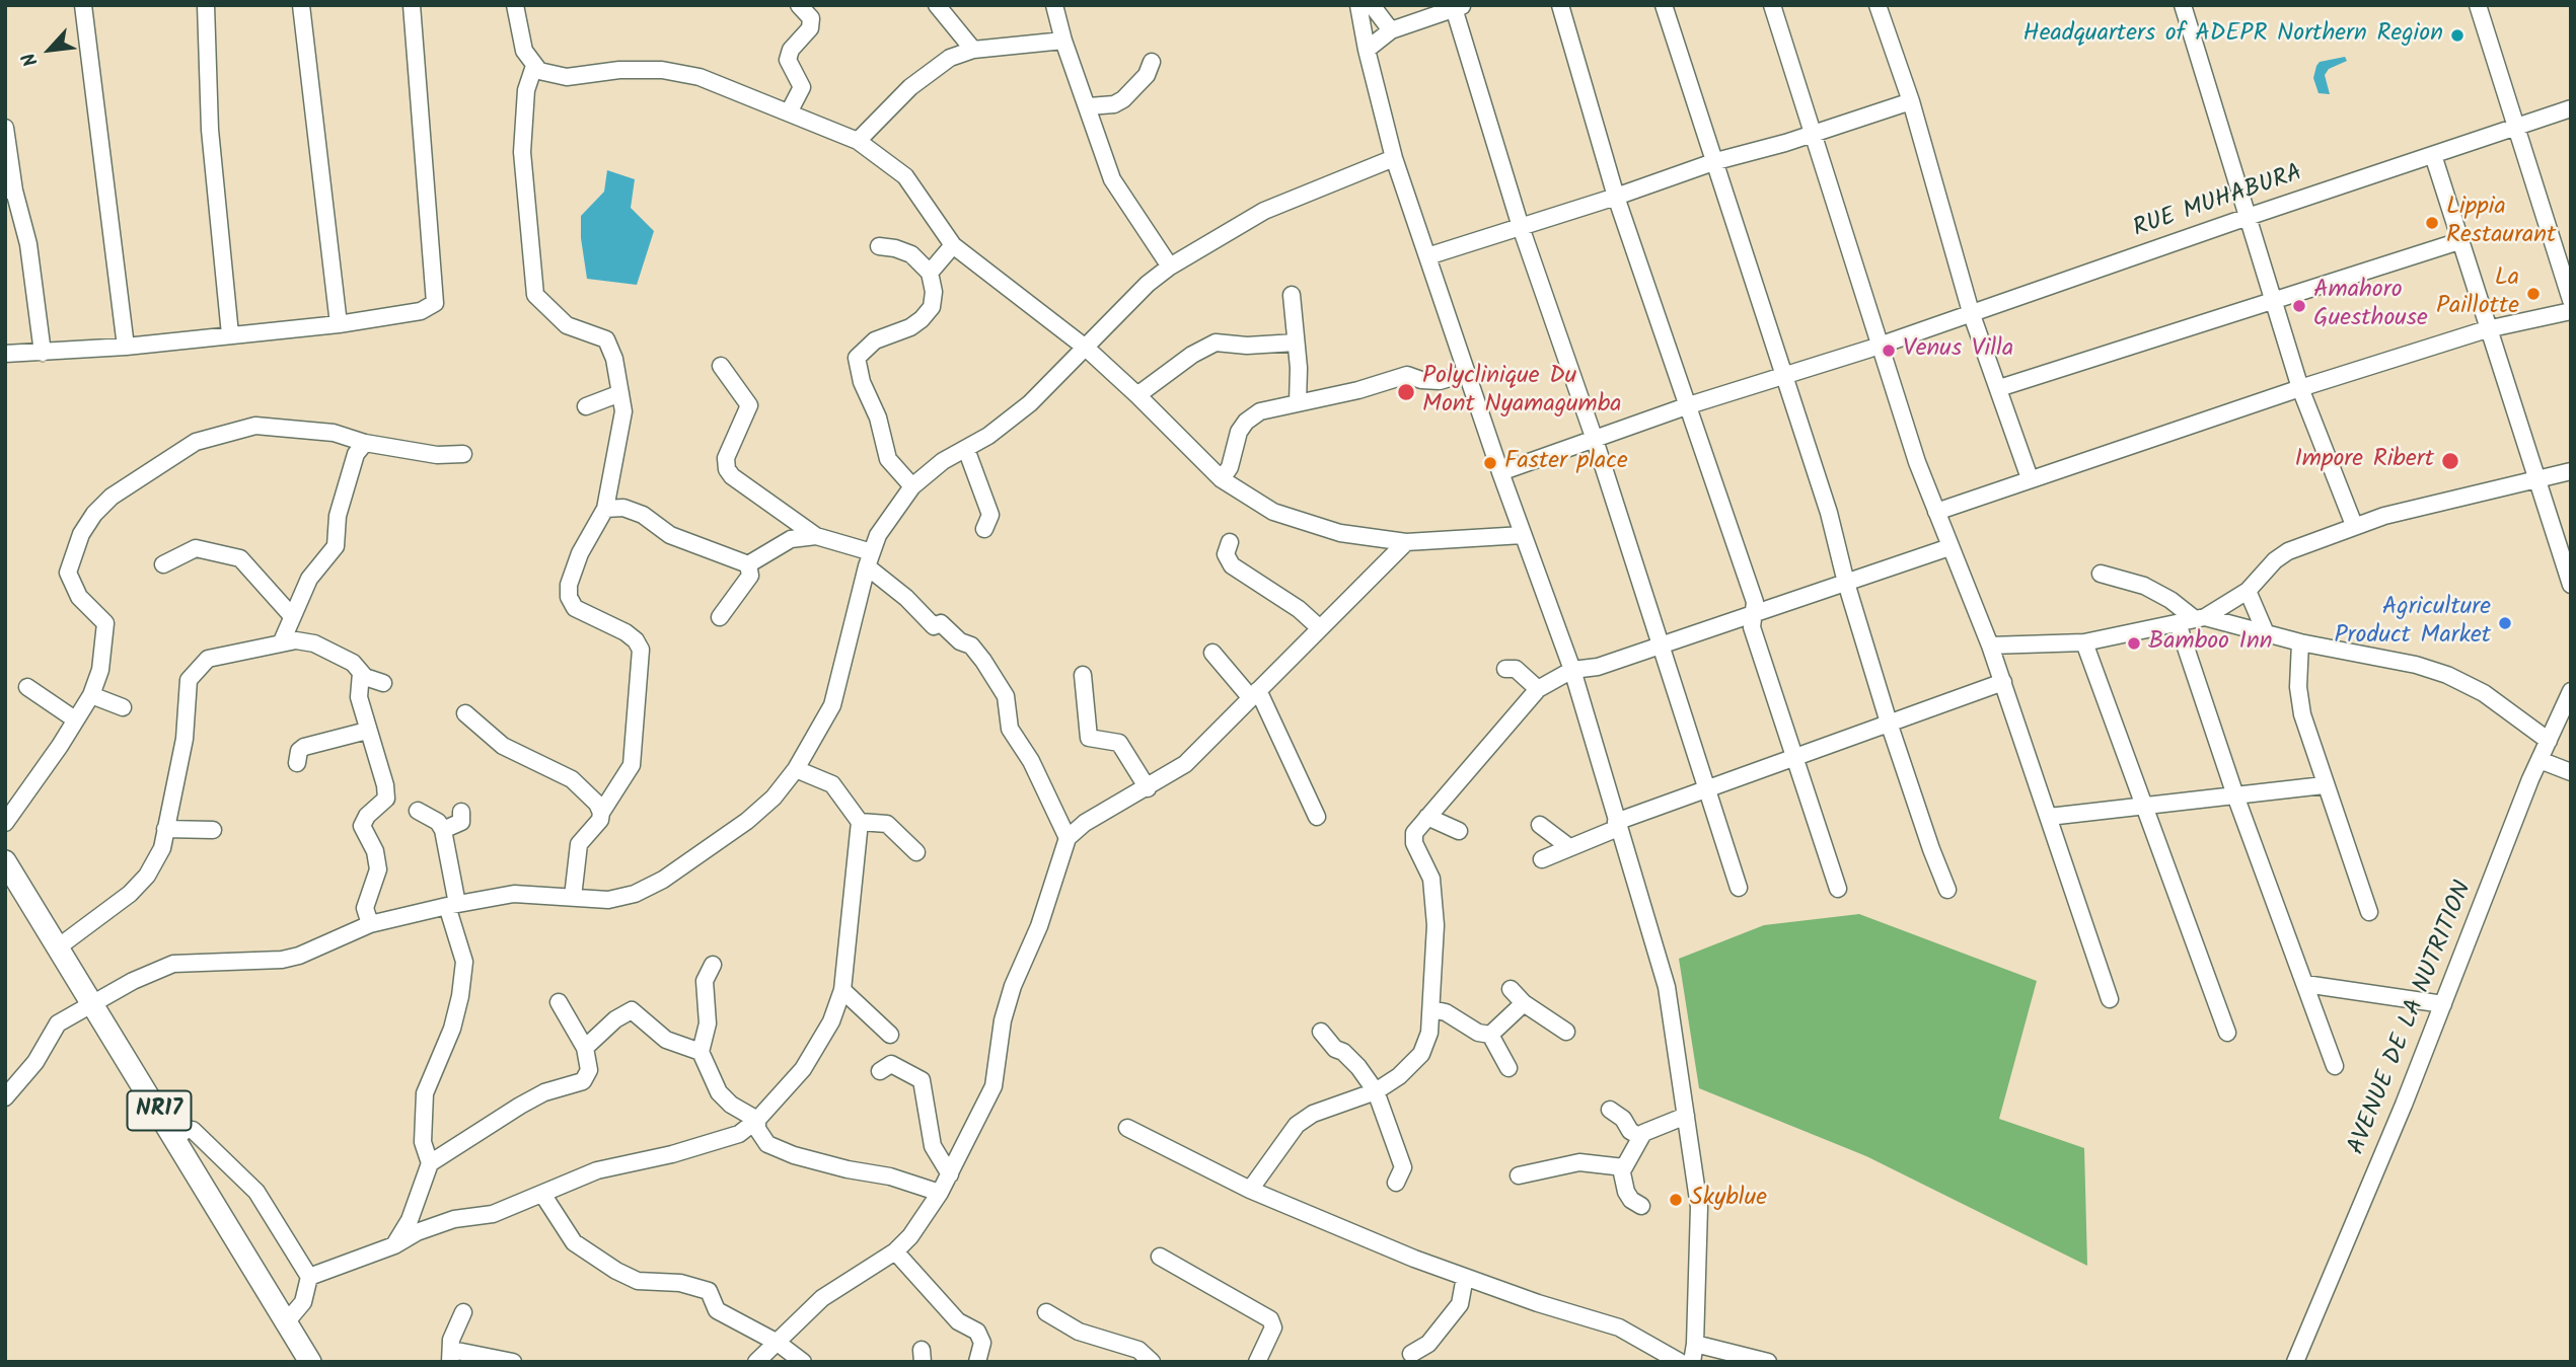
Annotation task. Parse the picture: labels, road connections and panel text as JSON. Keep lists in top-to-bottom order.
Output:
{
  "streets": {
    "main road": ["NR17"],
    "street": ["RUE MUHABURA", "AVENUE DE LA NUTRITION"]
  },
  "places": [
    "Headquarters of ADEPR Northern Region",
    "Lippia Restaurant",
    "La Paillotte",
    "Amahoro Guesthouse",
    "Venus Villa",
    "Polyclinique Du Mont Nyamagumba",
    "Impore Ribert",
    "Faster place",
    "Agriculture Product Market",
    "Bamboo Inn",
    "Skyblue"
  ],
  "north": "bottom left"
}
